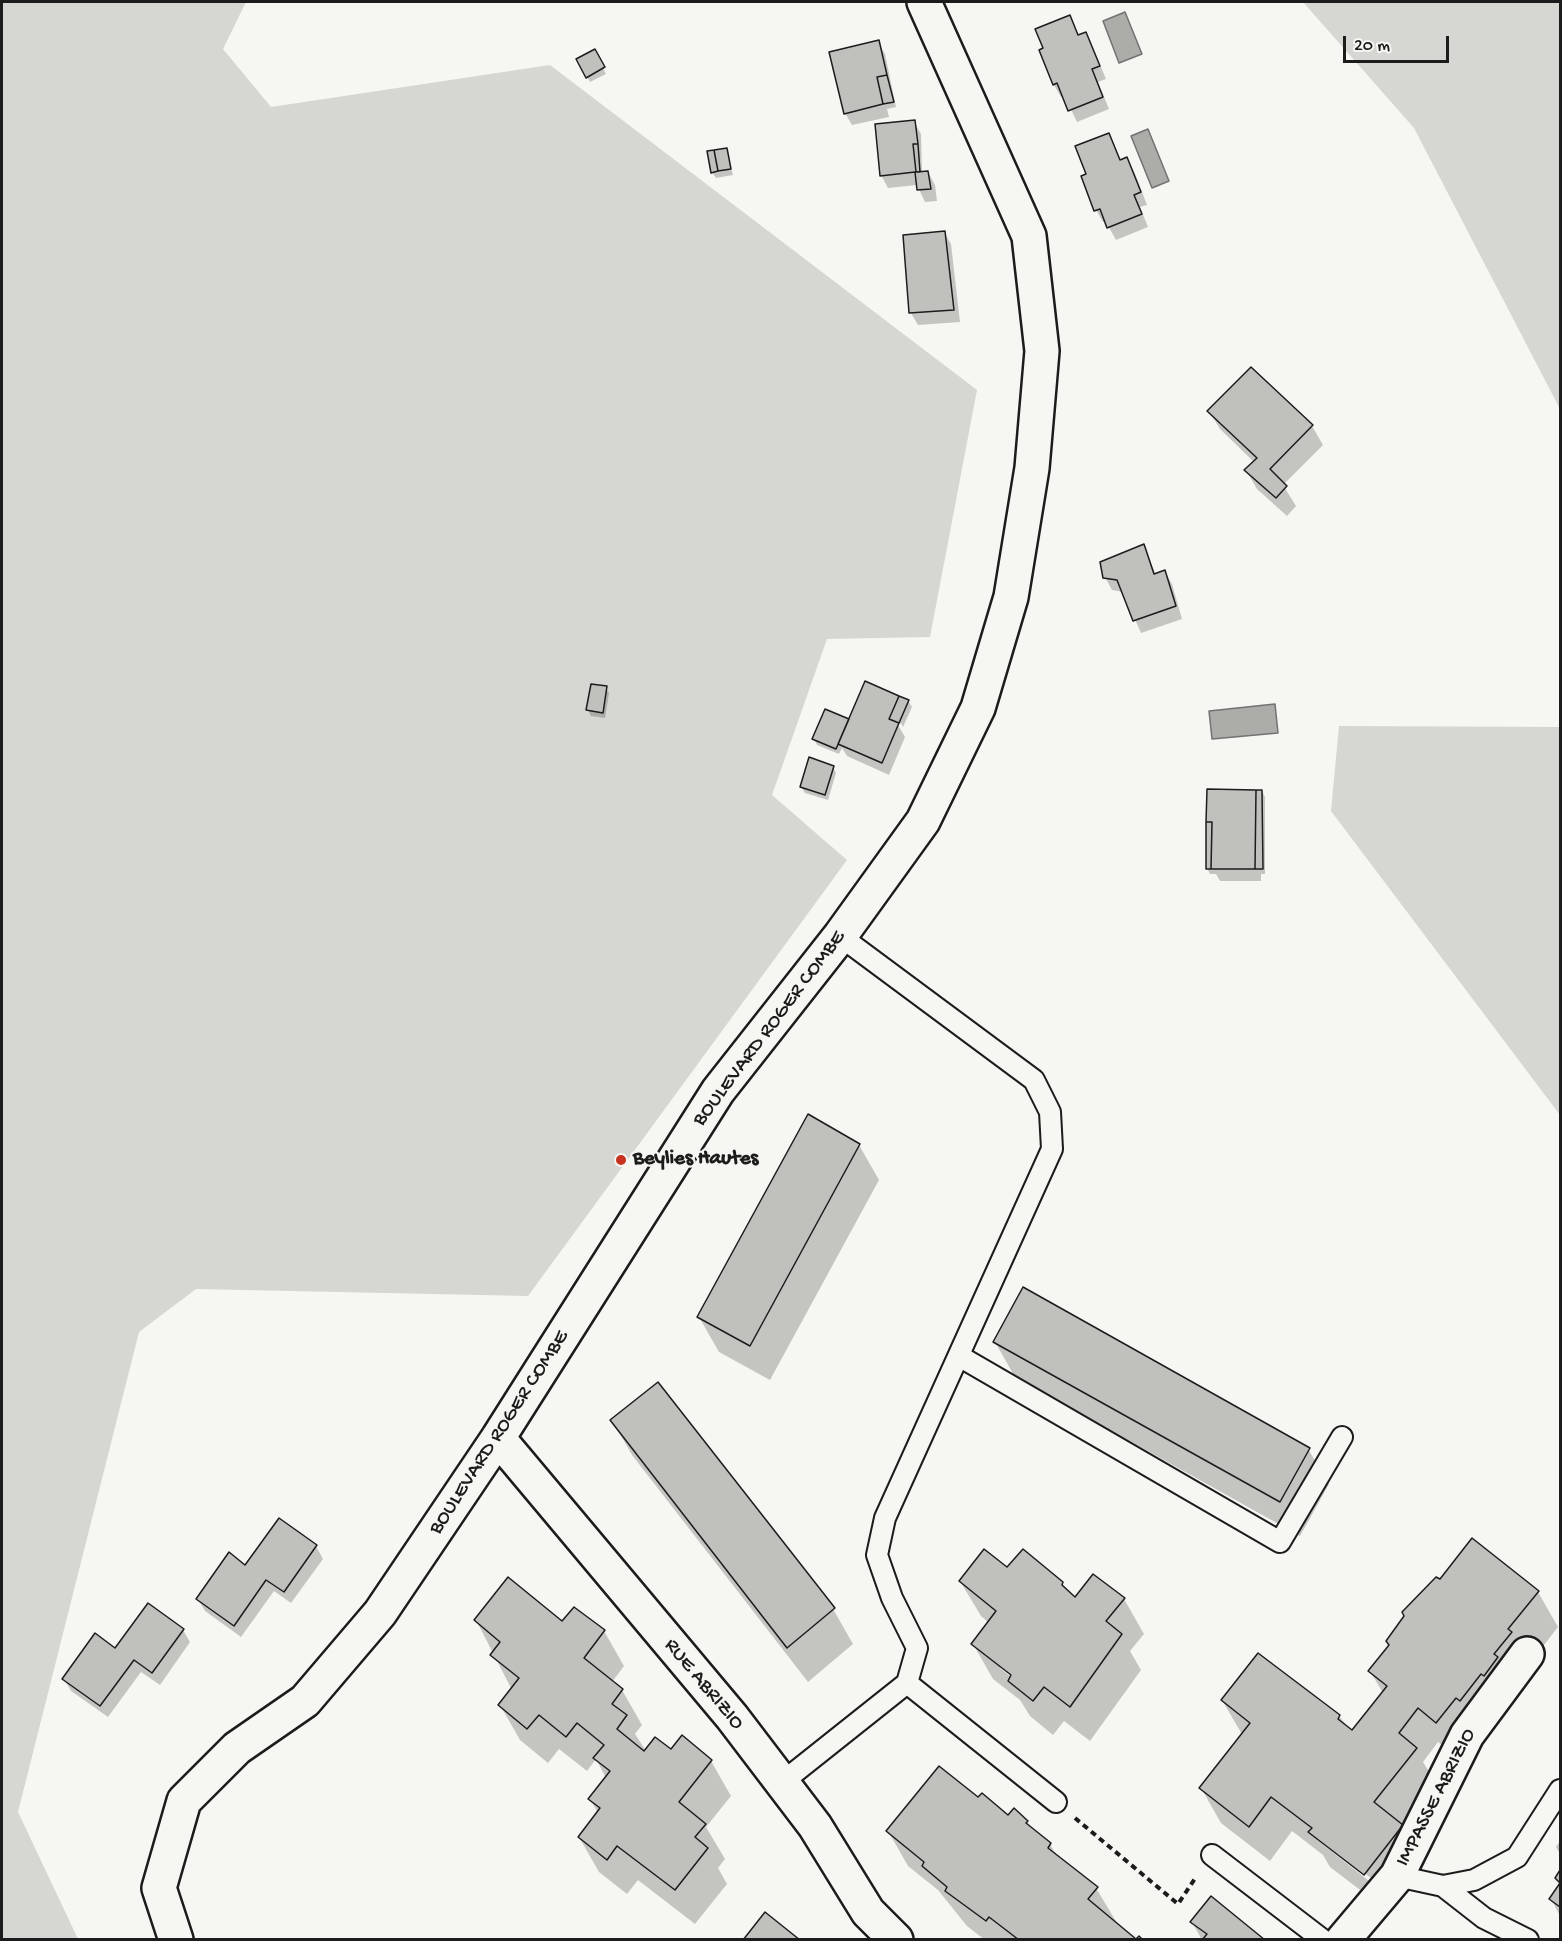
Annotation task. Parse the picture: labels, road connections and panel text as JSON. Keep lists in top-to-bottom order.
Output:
{
  "streets": {
    "street": ["BOULEVARD ROGER COMBE", "RUE ABRIZIO", "IMPASSE ABRIZIO"]
  },
  "crossings": [
    ["BOULEVARD ROGER COMBE", "RUE ABRIZIO"]
  ],
  "places": ["Beylies Hautes"],
  "scale_bar": "20 m"
}
